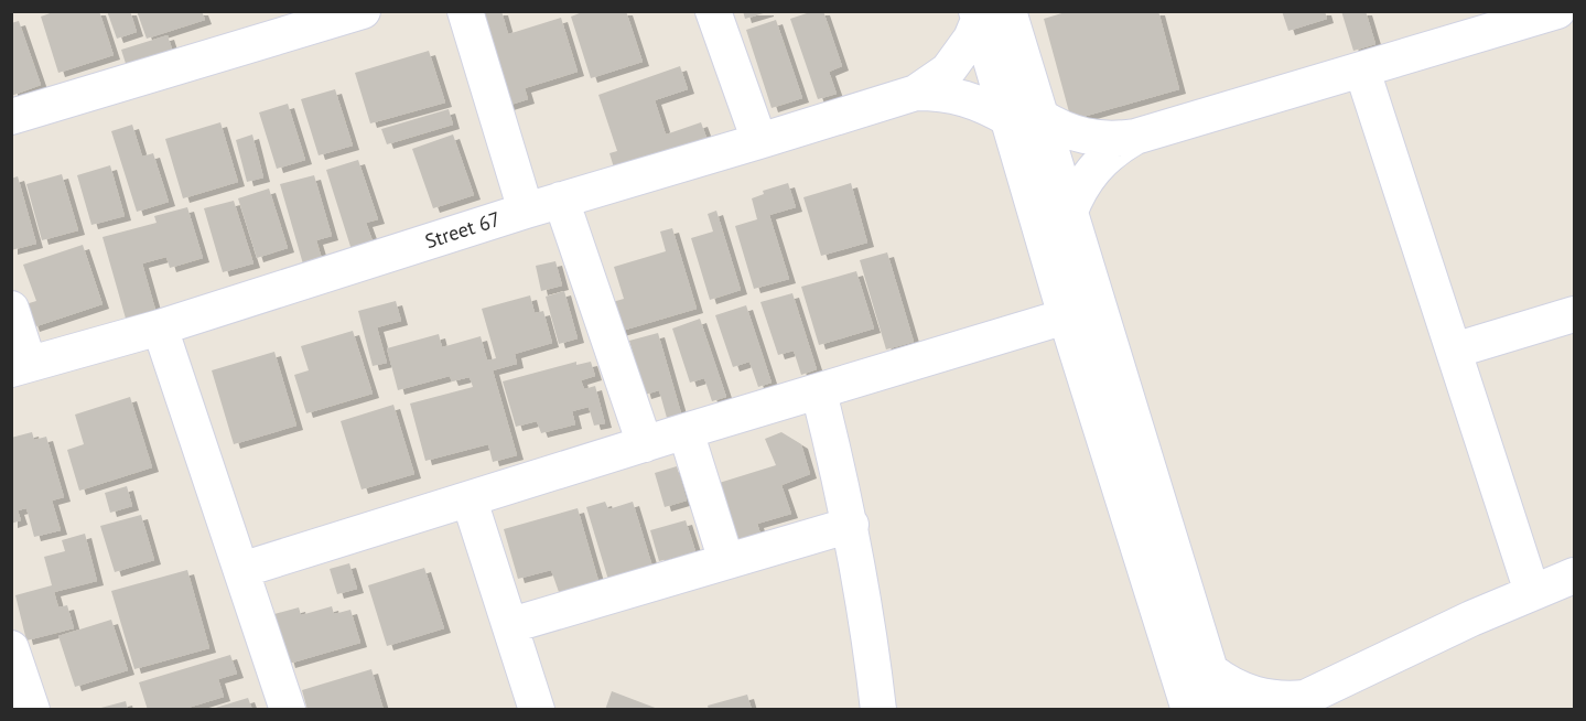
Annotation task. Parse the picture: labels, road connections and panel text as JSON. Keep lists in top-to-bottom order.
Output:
{
  "streets": {
    "street": ["Street 67"]
  }
}
